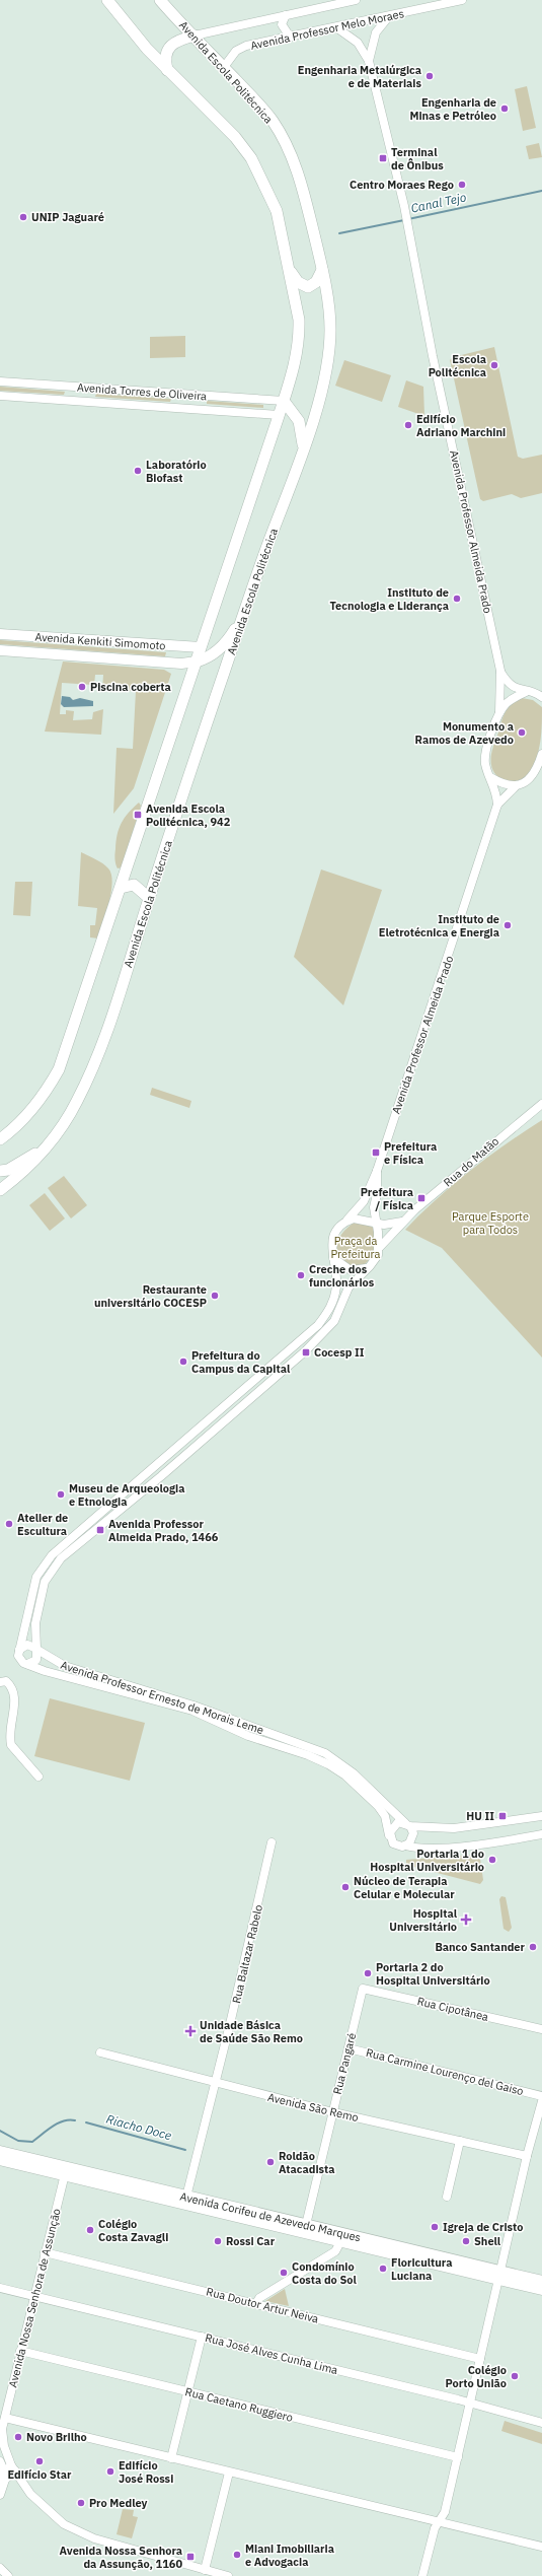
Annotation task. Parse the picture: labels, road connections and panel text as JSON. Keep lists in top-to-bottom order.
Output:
{
  "streets": {
    "highway": ["Avenida Escola Politécnica"],
    "main road": ["Avenida Kenkiti Simomoto", "Avenida Corifeu de Azevedo Marques"],
    "street": [
      "Avenida Professor Melo Moraes",
      "Avenida Torres de Oliveira",
      "Avenida Professor Almeida Prado",
      "Rua do Matão",
      "Avenida Professor Ernesto de Morais Leme",
      "Rua Baltazar Rabelo",
      "Rua Cipotânea",
      "Rua Pangaré",
      "Rua Carmine Lourenço del Gaiso",
      "Avenida São Remo",
      "Avenida Nossa Senhora de Assunção",
      "Rua Doutor Artur Neiva",
      "Rua José Alves Cunha Lima",
      "Rua Caetano Ruggiero"
    ]
  },
  "crossings": [
    ["Avenida Professor Melo Moraes", "Avenida Escola Politécnica"],
    ["Avenida Professor Melo Moraes", "Avenida Professor Almeida Prado"],
    ["Avenida Professor Almeida Prado", "Rua do Matão"],
    ["Rua Baltazar Rabelo", "Avenida São Remo"],
    ["Rua Baltazar Rabelo", "Avenida Corifeu de Azevedo Marques"],
    ["Rua Cipotânea", "Rua Pangaré"],
    ["Rua Pangaré", "Rua Carmine Lourenço del Gaiso"],
    ["Rua Pangaré", "Avenida São Remo"],
    ["Rua Pangaré", "Avenida Corifeu de Azevedo Marques"],
    ["Avenida Corifeu de Azevedo Marques", "Avenida Nossa Senhora de Assunção"],
    ["Avenida Nossa Senhora de Assunção", "Rua Doutor Artur Neiva"],
    ["Avenida Nossa Senhora de Assunção", "Rua José Alves Cunha Lima"],
    ["Avenida Nossa Senhora de Assunção", "Rua Caetano Ruggiero"]
  ],
  "water": ["Canal Tejo", "Riacho Doce"],
  "parks": ["Parque Esporte para Todos", "Praça da Prefeitura"],
  "places": {
    "other": [
      "Engenharia Metalúrgica e de Materiais",
      "Engenharia de Minas e Petróleo",
      "Centro Moraes Rego",
      "UNIP Jaguaré",
      "Escola Politécnica",
      "Edifício Adriano Marchini",
      "Laboratório Biofast",
      "Instituto de Tecnologia e Liderança",
      "Piscina coberta",
      "Monumento a Ramos de Azevedo",
      "Instituto de Eletrotécnica e Energia",
      "Creche dos funcionários",
      "Restaurante universitário COCESP",
      "Prefeitura do Campus da Capital",
      "Museu de Arqueologia e Etnologia",
      "Atelier de Escultura",
      "Portaria 1 do Hospital Universitário",
      "Núcleo de Terapia Celular e Molecular",
      "Banco Santander",
      "Portaria 2 do Hospital Universitário",
      "Roldão Atacadista",
      "Igreja de Cristo",
      "Colégio Costa Zavagli",
      "Rossi Car",
      "Shell",
      "Floricultura Luciana",
      "Condomínio Costa do Sol",
      "Colégio Porto União",
      "Novo Brilho",
      "Edifício Star",
      "Edifício José Rossi",
      "Pro Medley",
      "Miani Imobiliaria e Advogacia"
    ],
    "transit": [
      "Terminal de Ônibus",
      "Avenida Escola Politécnica, 942",
      "Prefeitura e Física",
      "Prefeitura / Física",
      "Cocesp II",
      "Avenida Professor Almeida Prado, 1466",
      "HU II",
      "Avenida Nossa Senhora da Assunção, 1160"
    ],
    "health": ["Hospital Universitário", "Unidade Básica de Saúde São Remo"]
  }
}
